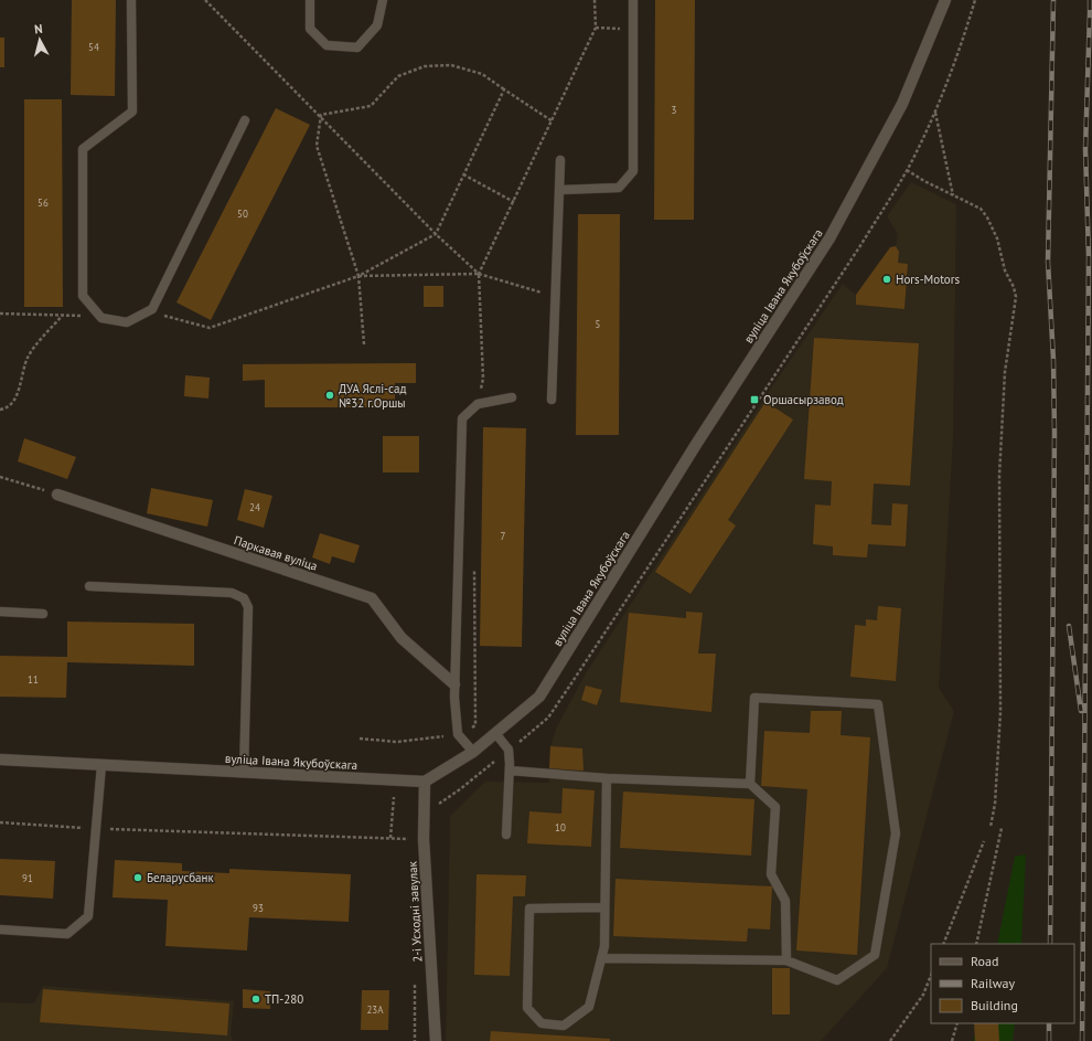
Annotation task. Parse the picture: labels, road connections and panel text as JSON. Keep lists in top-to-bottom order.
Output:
{
  "streets": {
    "street": ["вуліца Івана Якубоўскага", "Паркавая вуліца", "2-і Усходні завулак"]
  },
  "crossings": [
    ["вуліца Івана Якубоўскага", "2-і Усходні завулак"]
  ],
  "places": {
    "other": [
      "Hors-Motors",
      "ДУА Яслі-сад №32 г.Оршы",
      "Беларусбанк",
      "ТП-280"
    ],
    "transit": ["Оршасырзавод"]
  },
  "house_numbers": [
    "54",
    "3",
    "56",
    "50",
    "5",
    "24",
    "7",
    "11",
    "10",
    "91",
    "93",
    "23А"
  ],
  "legend": ["Road", "Railway", "Building"],
  "north": "top"
}
